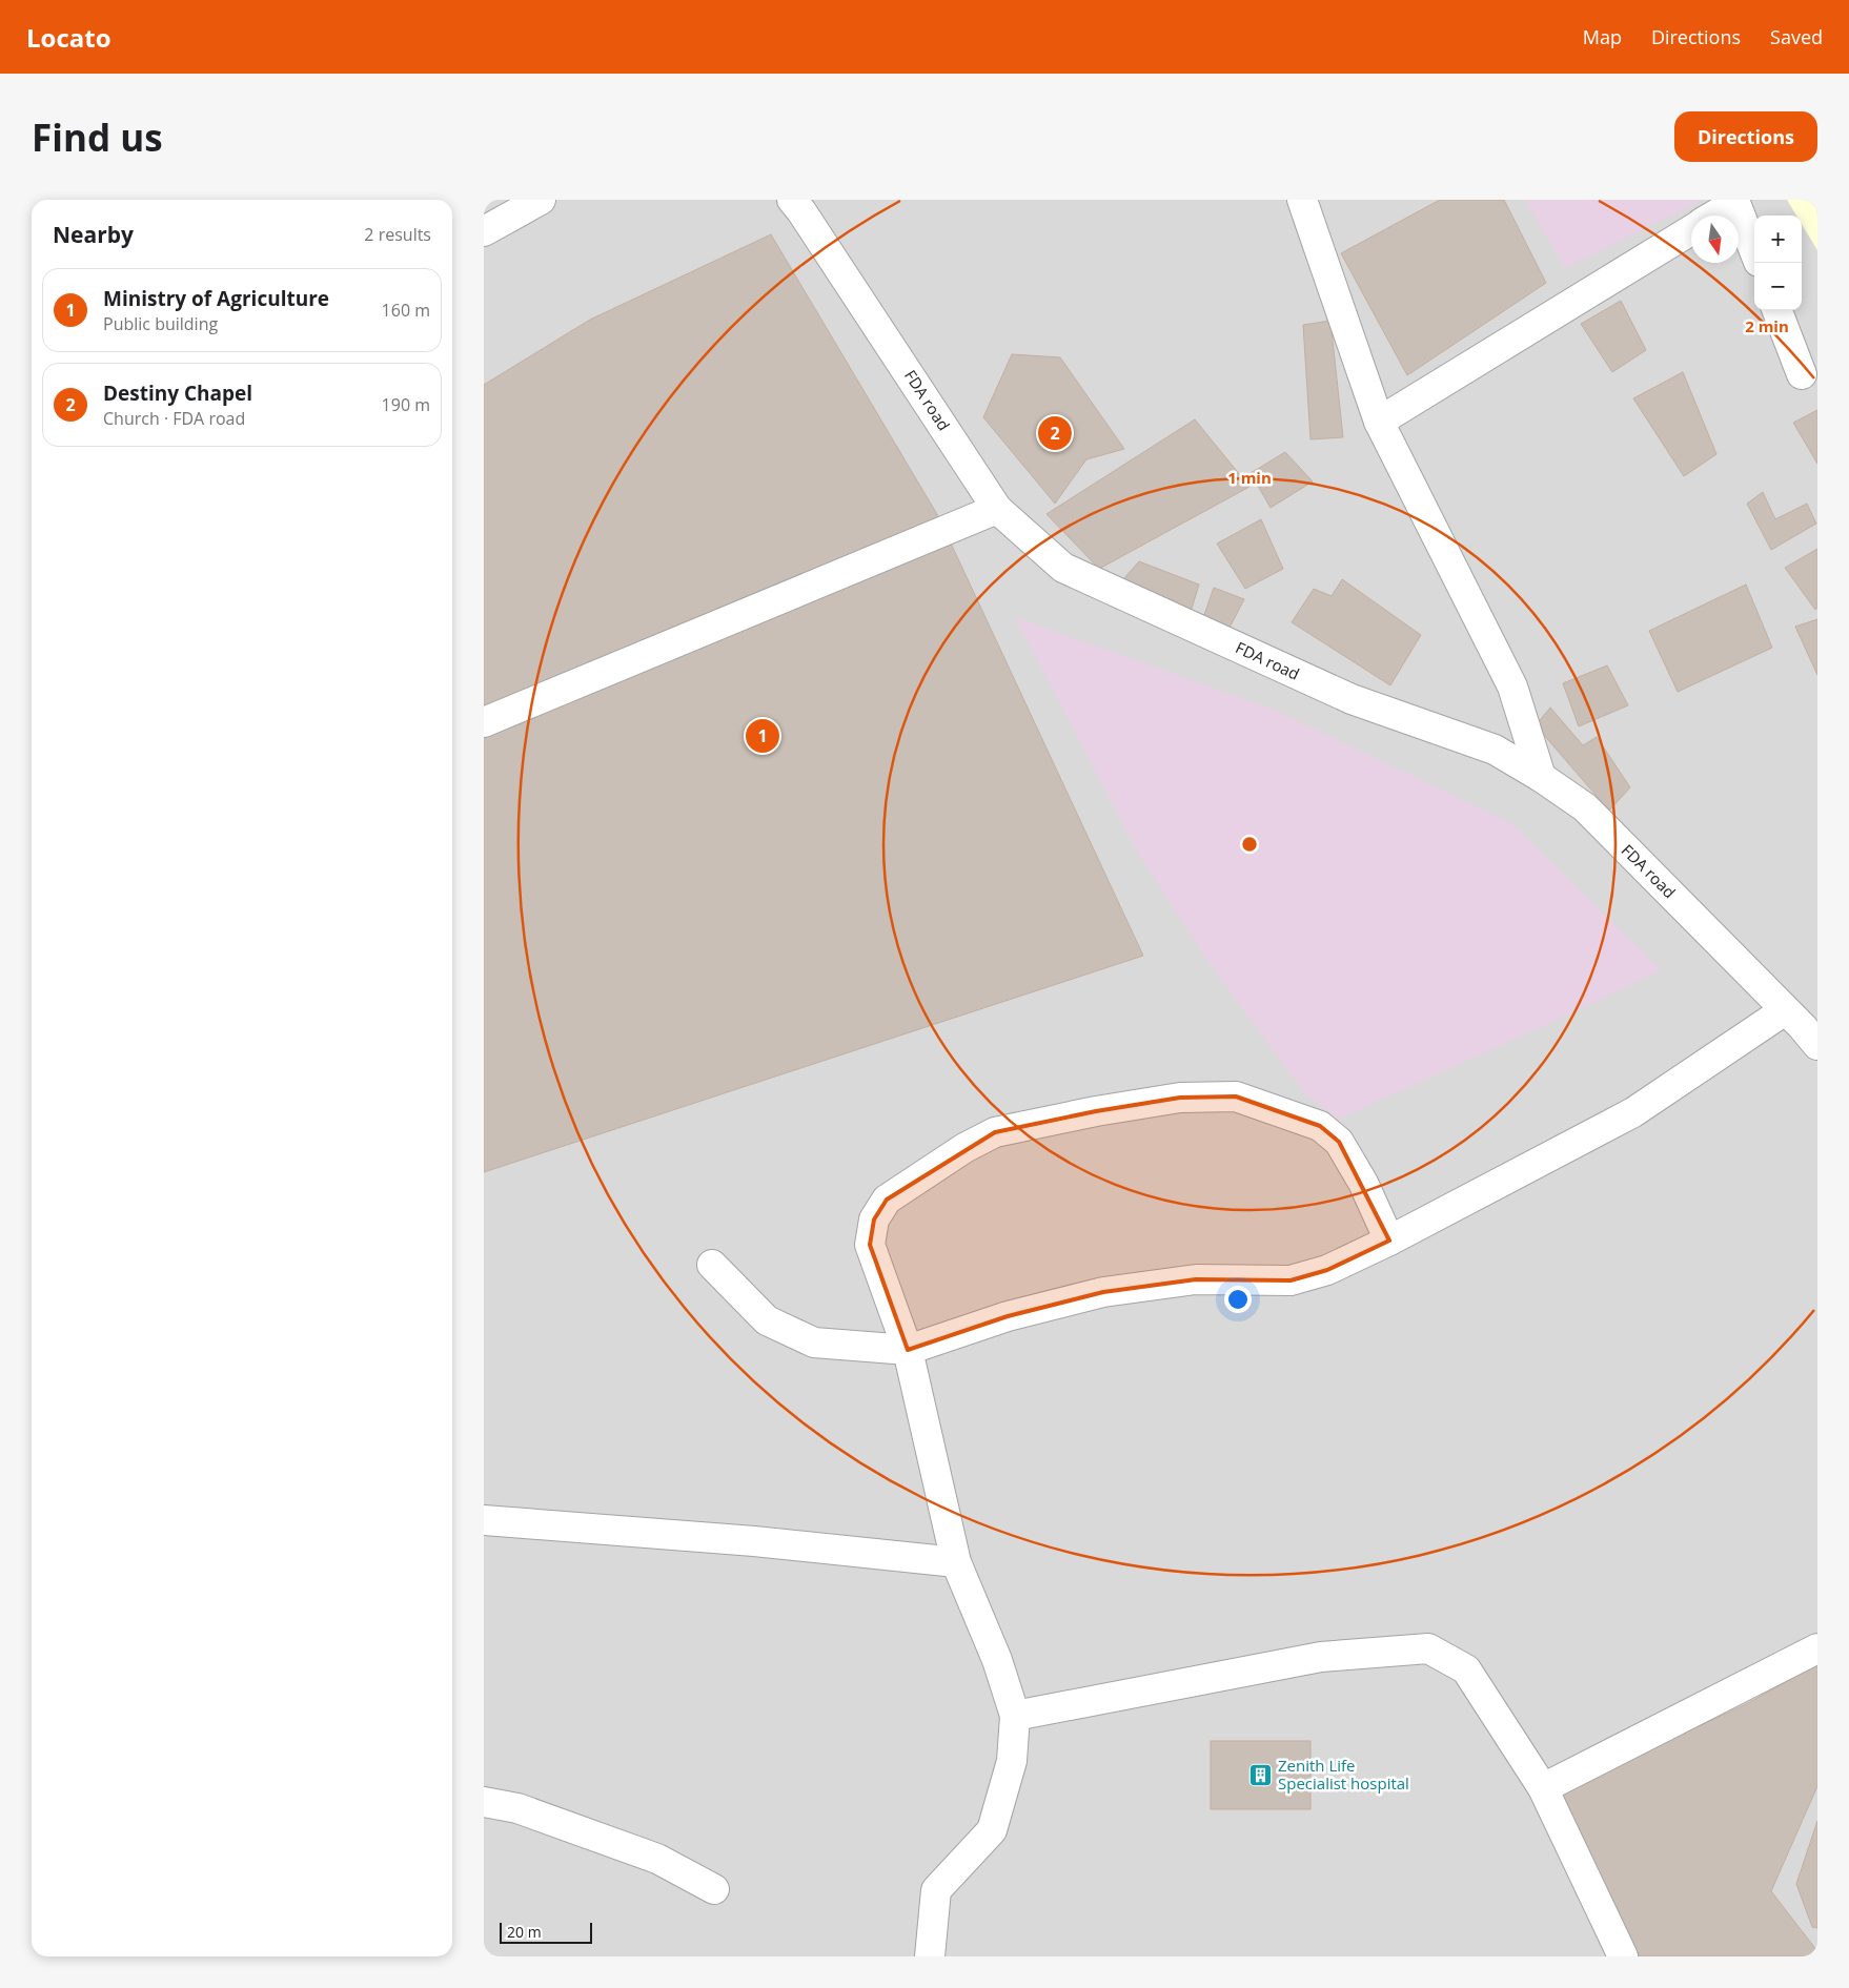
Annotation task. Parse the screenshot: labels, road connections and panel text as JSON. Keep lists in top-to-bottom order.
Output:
{
  "streets": {
    "street": ["FDA road"]
  },
  "places": {
    "building": ["Zenith Life Specialist hospital"]
  },
  "scale_bar": "20 m",
  "north": "bottom",
  "page": {
    "header": "Locato",
    "nav": ["Map", "Directions", "Saved"],
    "buttons": "Directions",
    "title": "Find us",
    "heading": ["Nearby", "2 results"],
    "map_buttons": ["+", "−"],
    "list": [
      {
        "mark": "1",
        "name": "Ministry of Agriculture",
        "note": "Public building",
        "value": "160 m"
      },
      {
        "mark": "2",
        "name": "Destiny Chapel",
        "note": "Church · FDA road",
        "value": "190 m"
      }
    ],
    "pins": ["2", "1"],
    "scale": "20 m"
  },
  "rings": ["2 min", "1 min"]
}
